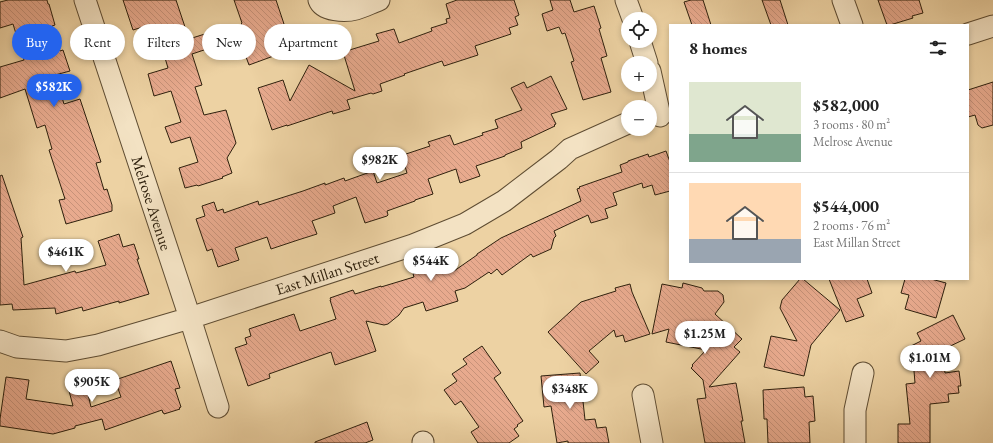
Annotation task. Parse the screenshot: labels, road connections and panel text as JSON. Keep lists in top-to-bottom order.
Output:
{
  "streets": {
    "street": ["Melrose Avenue", "East Millan Street"]
  },
  "crossings": [
    ["Melrose Avenue", "East Millan Street"]
  ],
  "page": {
    "map_buttons": ["+", "−"],
    "chip": [
      "Buy",
      "Rent",
      "Filters",
      "New",
      "Apartment"
    ],
    "heading": "8 homes",
    "list": [
      {
        "name": "$582,000",
        "note": "3 rooms · 80 m² · Melrose Avenue"
      },
      {
        "name": "$544,000",
        "note": "2 rooms · 76 m² · East Millan Street"
      }
    ],
    "price": [
      "$582K",
      "$982K",
      "$461K",
      "$544K",
      "$1.25M",
      "$1.01M",
      "$905K",
      "$348K"
    ]
  }
}
